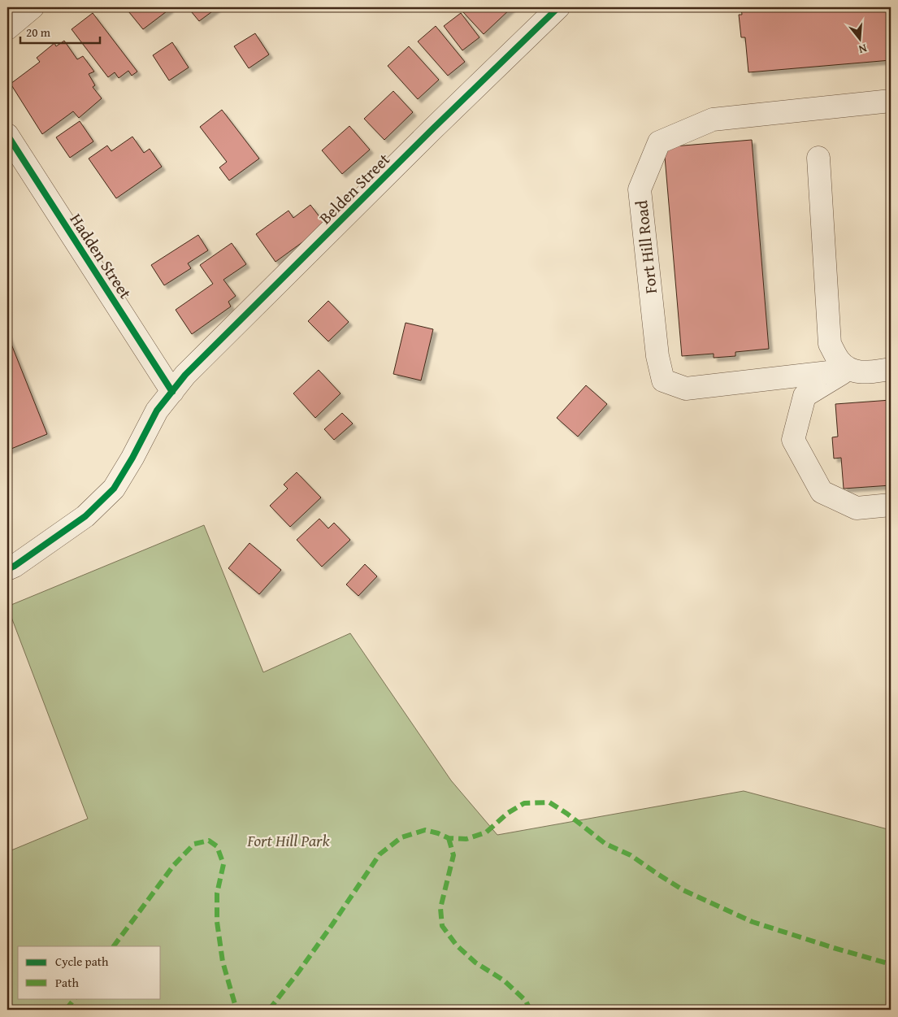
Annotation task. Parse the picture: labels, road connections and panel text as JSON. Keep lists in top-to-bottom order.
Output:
{
  "streets": {
    "street": ["Belden Street", "Fort Hill Road", "Hadden Street"]
  },
  "crossings": [
    ["Belden Street", "Hadden Street"]
  ],
  "parks": ["Fort Hill Park"],
  "legend": ["Cycle path", "Path"],
  "scale_bar": "20 m",
  "north": "bottom"
}
